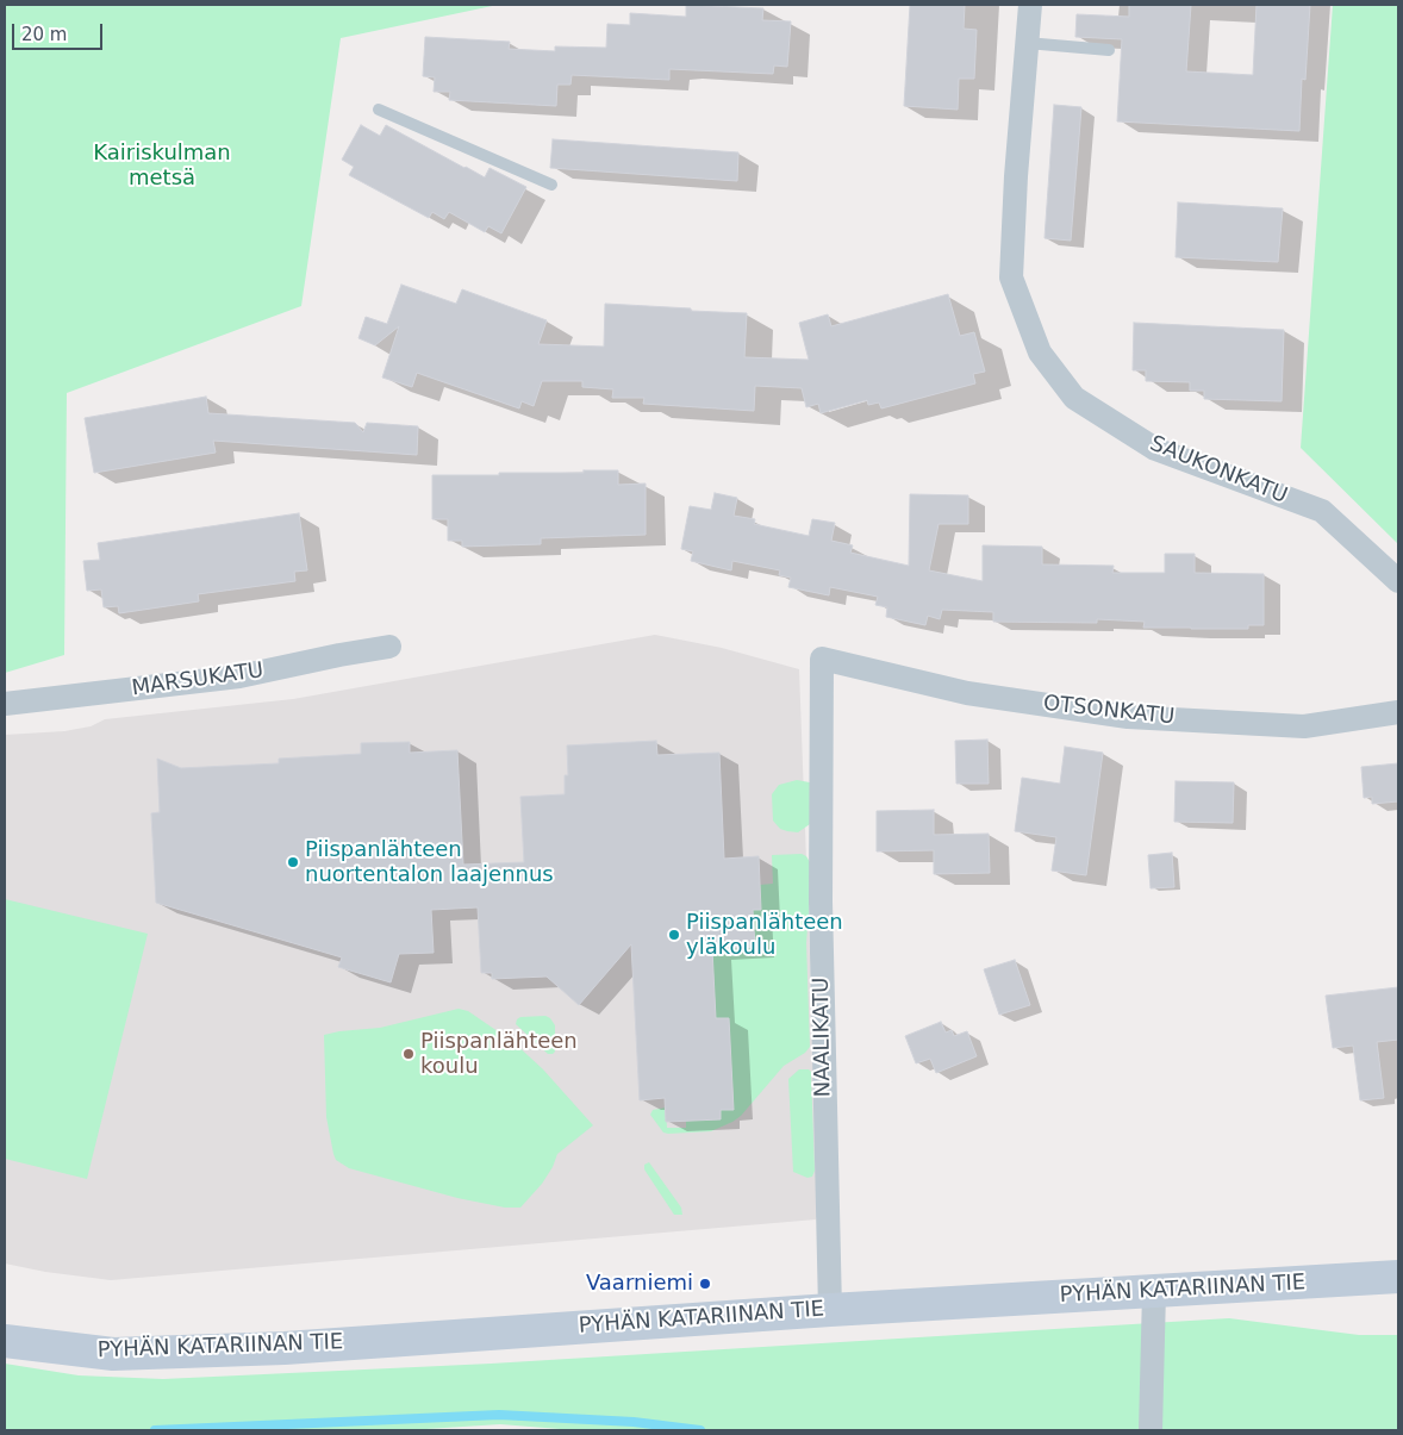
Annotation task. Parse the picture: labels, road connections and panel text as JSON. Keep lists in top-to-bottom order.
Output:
{
  "streets": {
    "street": [
      "SAUKONKATU",
      "MARSUKATU",
      "OTSONKATU",
      "NAALIKATU",
      "PYHÄN KATARIINAN TIE"
    ]
  },
  "crossings": [
    ["OTSONKATU", "NAALIKATU"],
    ["NAALIKATU", "PYHÄN KATARIINAN TIE"]
  ],
  "parks": ["Kairiskulman metsä"],
  "places": [
    "Piispanlähteen nuortentalon laajennus",
    "Piispanlähteen yläkoulu",
    "Piispanlähteen koulu",
    "Vaarniemi"
  ],
  "scale_bar": "20 m"
}
